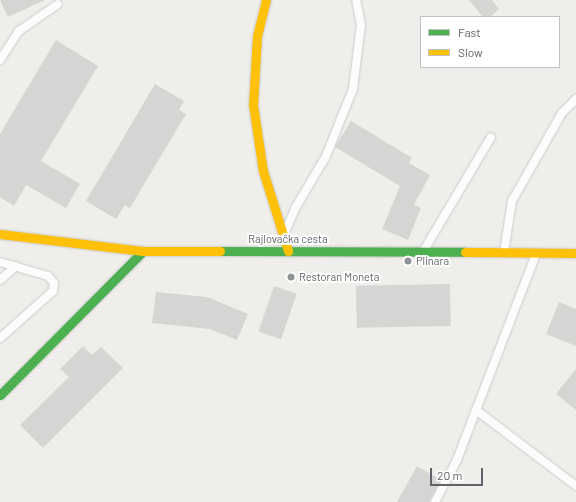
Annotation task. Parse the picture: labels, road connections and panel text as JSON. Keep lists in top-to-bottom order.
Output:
{
  "streets": {
    "street": ["Rajlovačka cesta"]
  },
  "places": ["Plinara", "Restoran Moneta"],
  "legend": ["Fast", "Slow"],
  "scale_bar": "20 m"
}
